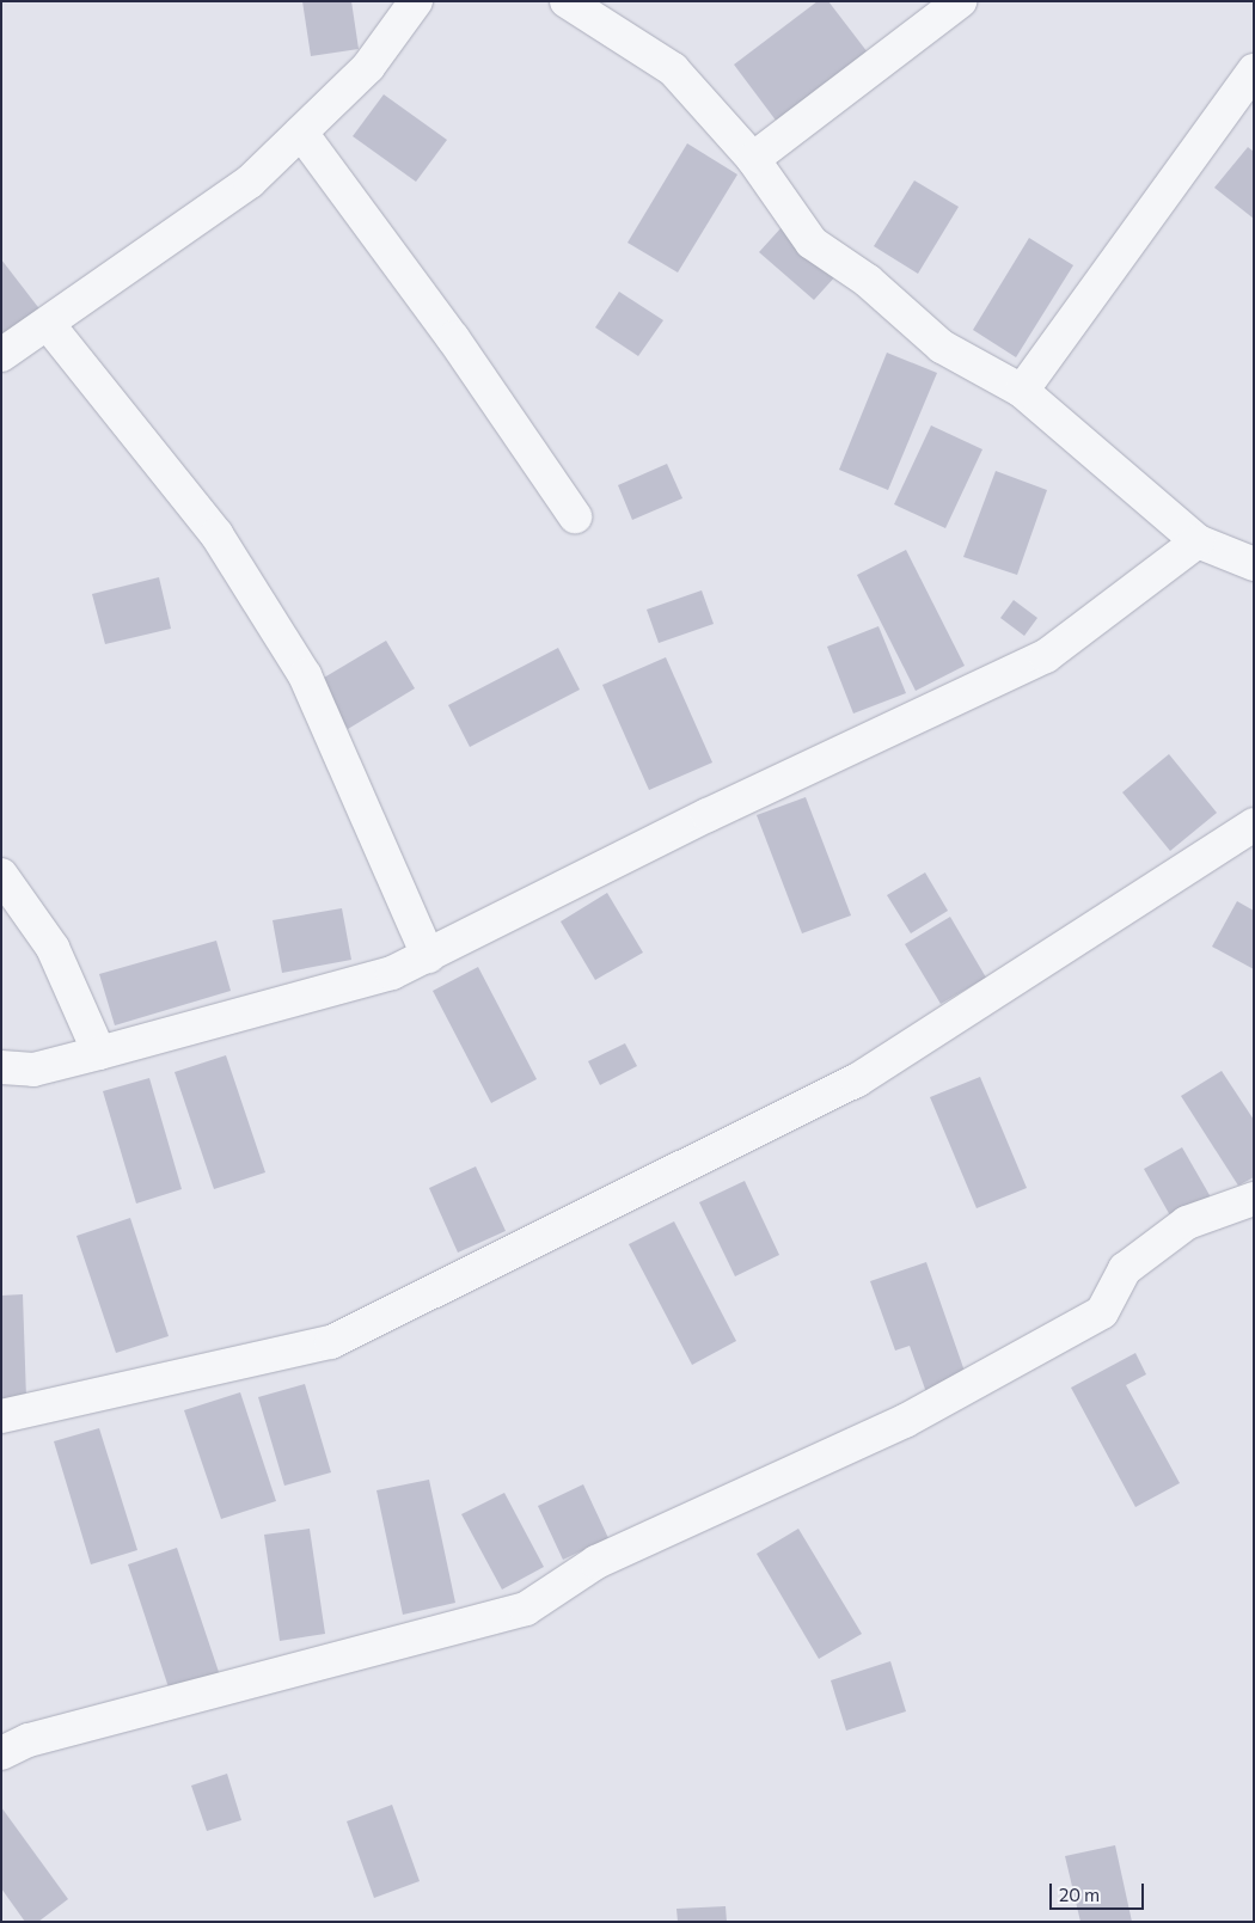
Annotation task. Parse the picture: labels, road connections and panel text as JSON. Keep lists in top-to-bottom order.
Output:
{
  "scale_bar": "20 m"
}
